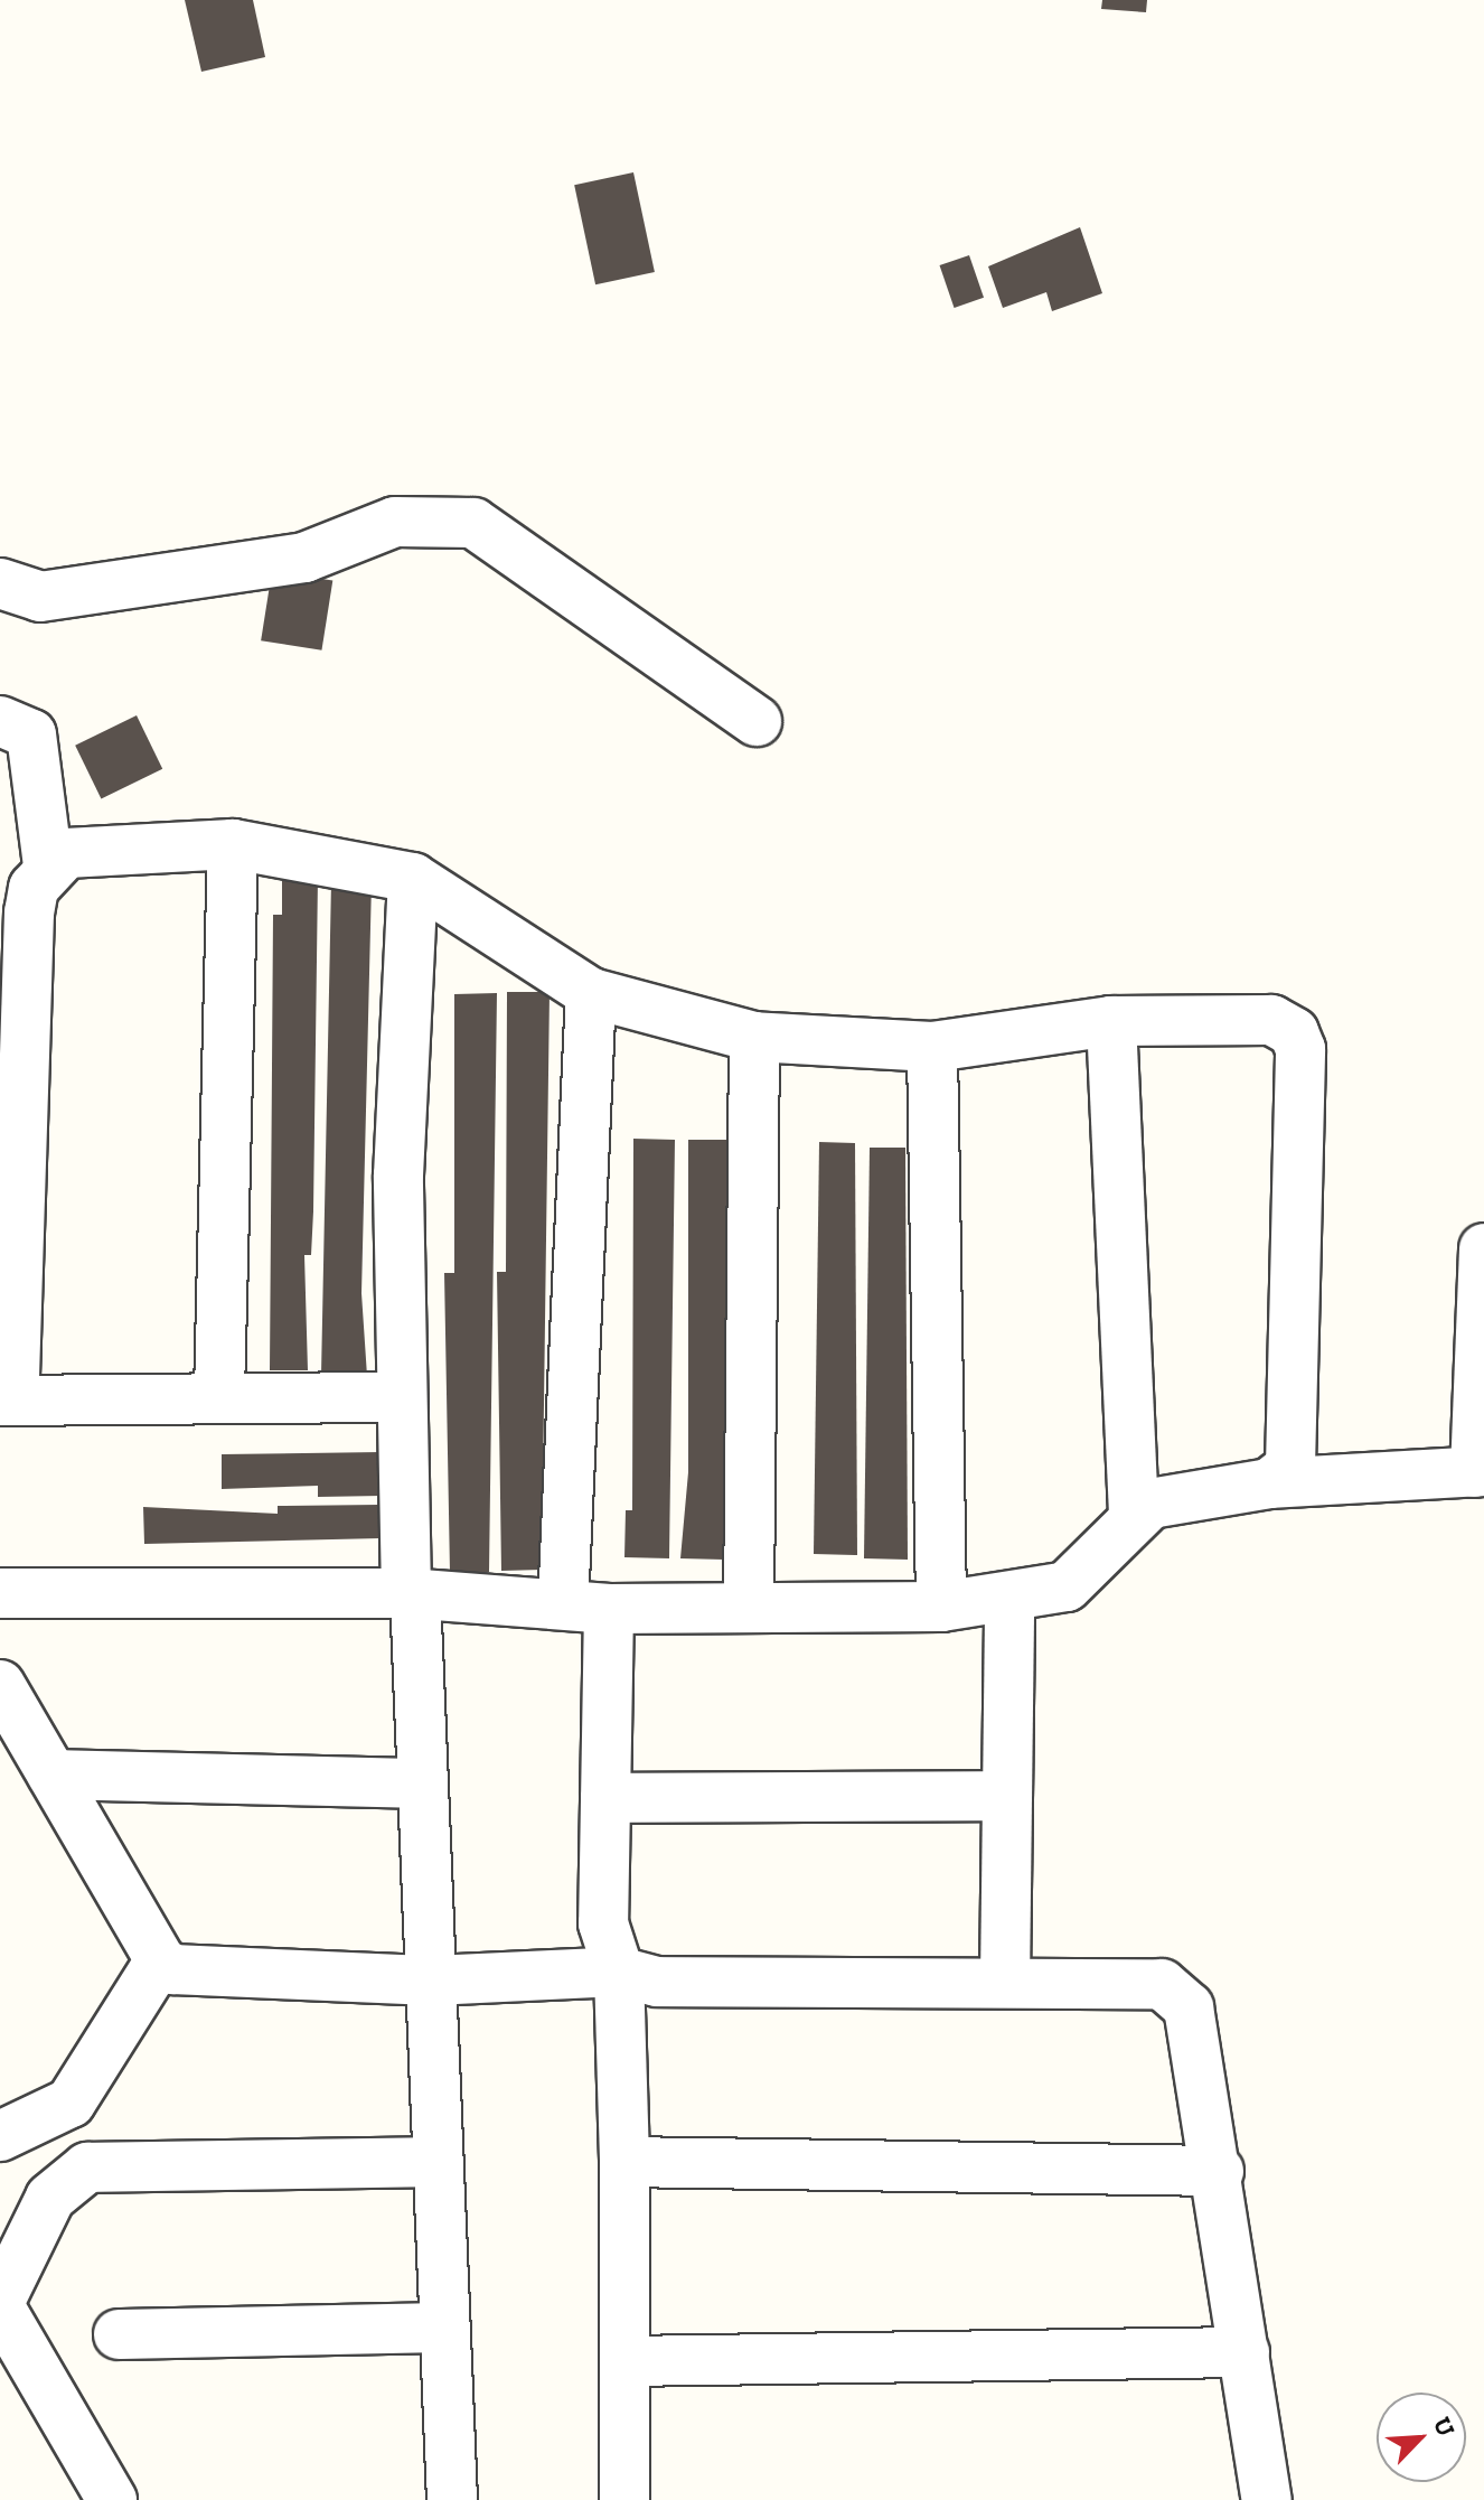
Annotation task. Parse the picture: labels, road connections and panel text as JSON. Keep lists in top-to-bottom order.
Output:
{
  "north": "top right"
}
